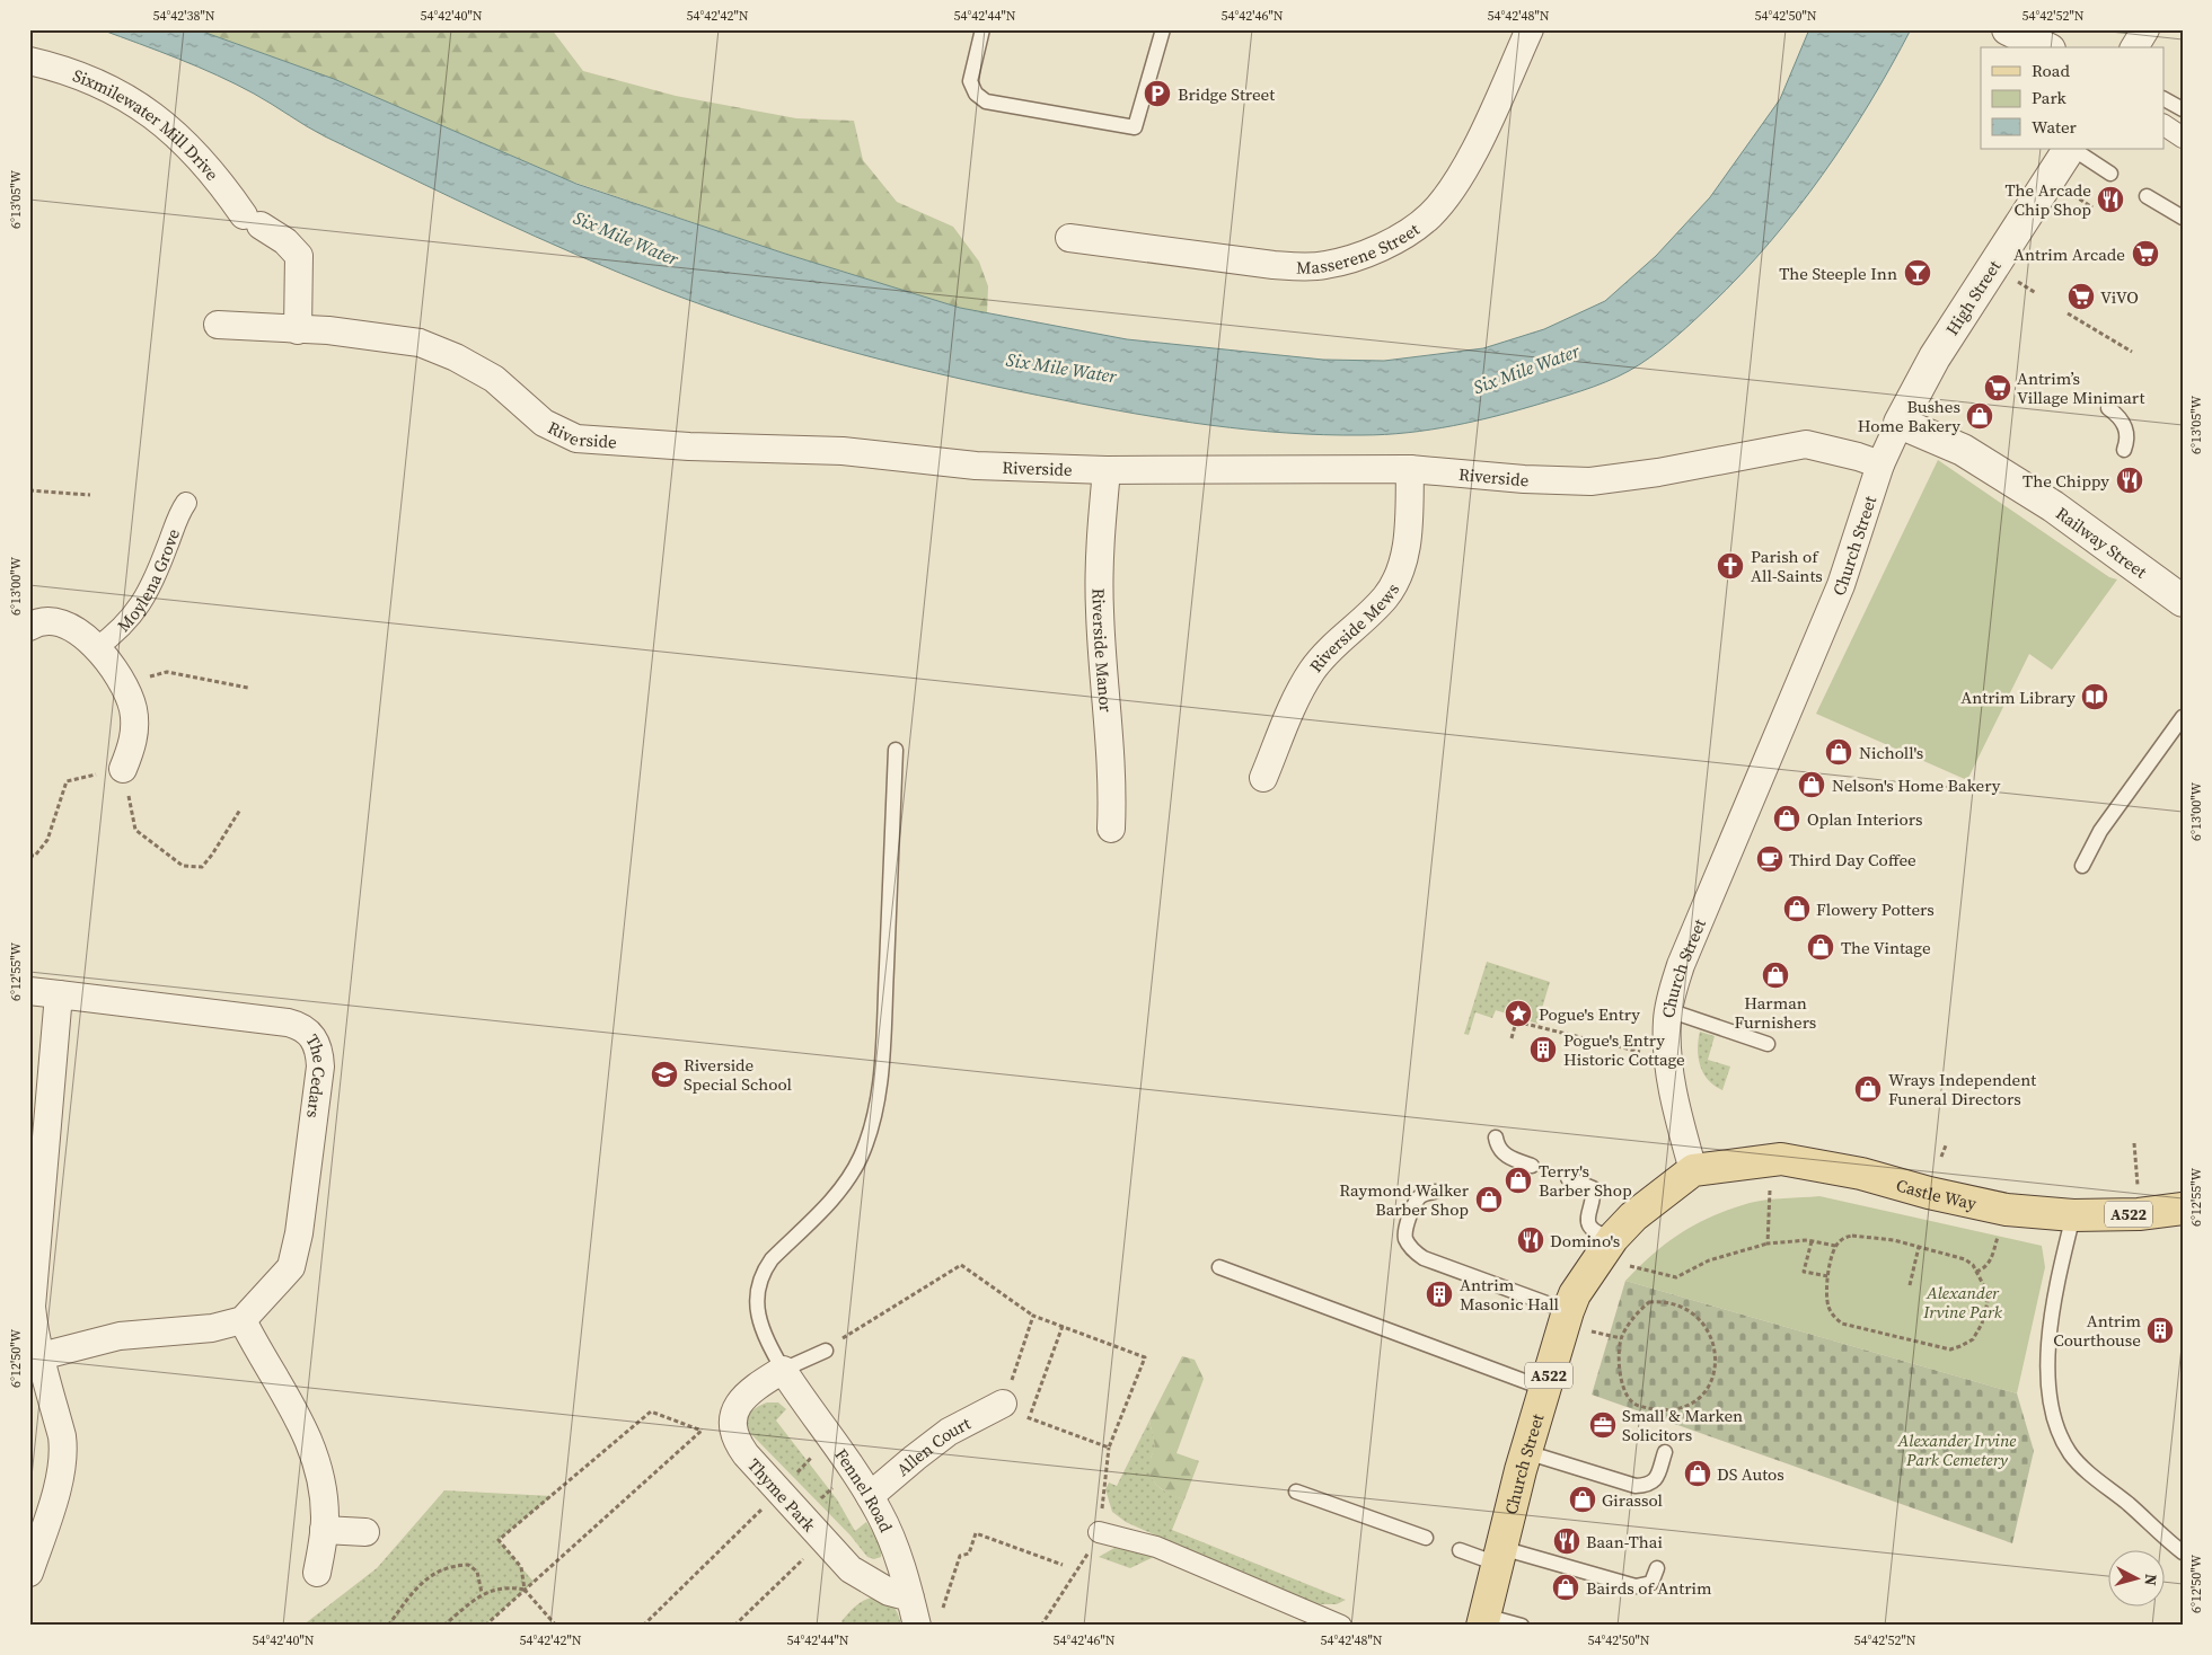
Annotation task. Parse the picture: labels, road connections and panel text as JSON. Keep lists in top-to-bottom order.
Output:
{
  "streets": {
    "main road": ["Church Street", "Castle Way", "A522"],
    "street": [
      "Sixmilewater Mill Drive",
      "Masserene Street",
      "High Street",
      "Riverside",
      "Railway Street",
      "Moylena Grove",
      "Riverside Mews",
      "Riverside Manor",
      "The Cedars",
      "Allen Court",
      "Fennel Road",
      "Thyme Park"
    ]
  },
  "crossings": [
    ["Sixmilewater Mill Drive", "Riverside"],
    ["High Street", "Railway Street"],
    ["High Street", "Church Street"],
    ["Riverside", "Church Street"],
    ["Riverside", "Riverside Mews"],
    ["Riverside", "Riverside Manor"],
    ["Railway Street", "Church Street"],
    ["Church Street", "Castle Way"],
    ["Allen Court", "Fennel Road"],
    ["Fennel Road", "Thyme Park"]
  ],
  "water": ["Six Mile Water"],
  "parks": ["Alexander Irvine Park", "Alexander Irvine Park Cemetery"],
  "places": {
    "parking": ["Bridge Street"],
    "restaurant": [
      "The Arcade Chip Shop",
      "The Chippy",
      "Domino's",
      "Baan-Thai"
    ],
    "supermarket": ["Antrim Arcade", "ViVO", "Antrim’s Village Minimart"],
    "bar": ["The Steeple Inn"],
    "shop": [
      "Bushes Home Bakery",
      "Nicholl's",
      "Nelson's Home Bakery",
      "Oplan Interiors",
      "Flowery Potters",
      "The Vintage",
      "Harman Furnishers",
      "Wrays Independent Funeral Directors",
      "Terry's Barber Shop",
      "Raymond Walker Barber Shop",
      "DS Autos",
      "Girassol",
      "Bairds of Antrim"
    ],
    "church": ["Parish of All-Saints"],
    "library": ["Antrim Library"],
    "cafe": ["Third Day Coffee"],
    "place": ["Pogue's Entry"],
    "building": ["Pogue's Entry Historic Cottage", "Antrim Masonic Hall", "Antrim Courthouse"],
    "school or university": ["Riverside Special School"],
    "office": ["Small & Marken Solicitors"]
  },
  "legend": ["Road", "Park", "Water"],
  "north": "right",
  "coordinates": [
    "54°42'38\"N",
    "54°42'40\"N",
    "54°42'42\"N",
    "54°42'44\"N",
    "54°42'46\"N",
    "54°42'48\"N",
    "54°42'50\"N",
    "54°42'52\"N",
    "6°13'05\"W",
    "6°13'00\"W",
    "6°12'55\"W",
    "6°12'50\"W"
  ]
}
